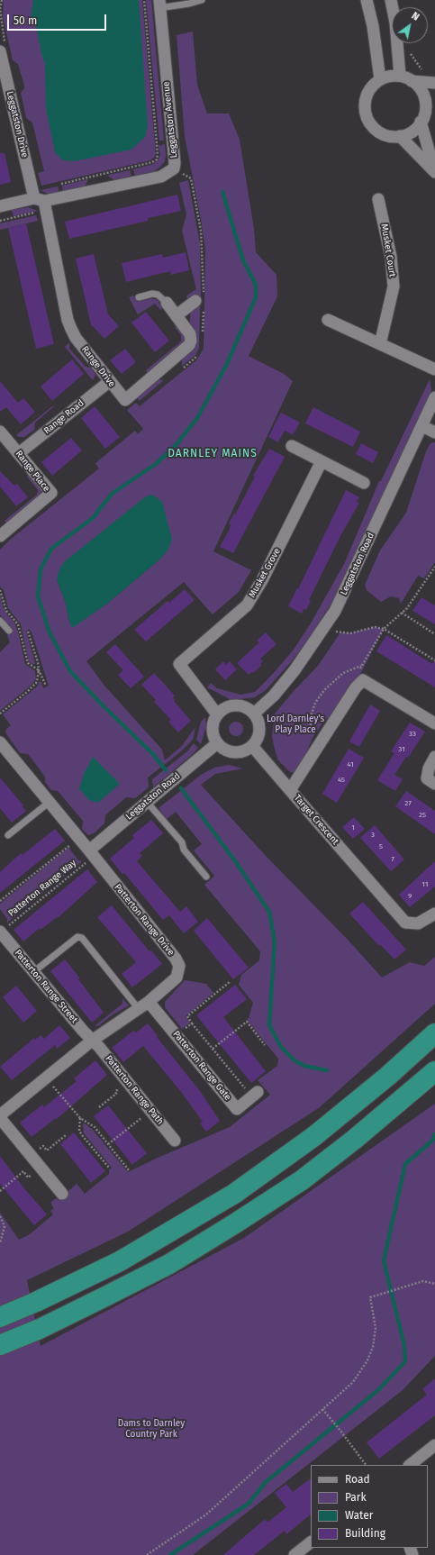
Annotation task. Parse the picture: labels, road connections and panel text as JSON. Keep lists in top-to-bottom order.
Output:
{
  "streets": {
    "street": [
      "Leggatston Avenue",
      "Leggatston Drive",
      "Musket Court",
      "Range Drive",
      "Range Road",
      "Range Place",
      "Leggatston Road",
      "Musket Grove",
      "Target Crescent",
      "Patterton Range Drive",
      "Patterton Range Street",
      "Patterton Range Gate",
      "Patterton Range Path"
    ],
    "path": ["Patterton Range Way"]
  },
  "crossings": [
    ["Leggatston Avenue", "Leggatston Drive"],
    ["Leggatston Avenue", "Range Drive"],
    ["Leggatston Drive", "Range Drive"],
    ["Range Drive", "Range Road"],
    ["Range Road", "Range Place"],
    ["Leggatston Road", "Musket Grove"],
    ["Leggatston Road", "Patterton Range Way"],
    ["Leggatston Road", "Patterton Range Drive"],
    ["Patterton Range Way", "Patterton Range Drive"],
    ["Patterton Range Way", "Patterton Range Street"],
    ["Patterton Range Drive", "Patterton Range Street"],
    ["Patterton Range Drive", "Patterton Range Gate"],
    ["Patterton Range Drive", "Patterton Range Path"],
    ["Patterton Range Street", "Patterton Range Path"]
  ],
  "districts": ["DARNLEY MAINS"],
  "parks": ["Lord Darnley's Play Place", "Dams to Darnley Country Park"],
  "house_numbers": [
    "33",
    "31",
    "41",
    "45",
    "27",
    "25",
    "1",
    "3",
    "5",
    "7",
    "11",
    "9"
  ],
  "legend": [
    "Road",
    "Park",
    "Water",
    "Building"
  ],
  "scale_bar": "50 m",
  "north": "top right"
}
